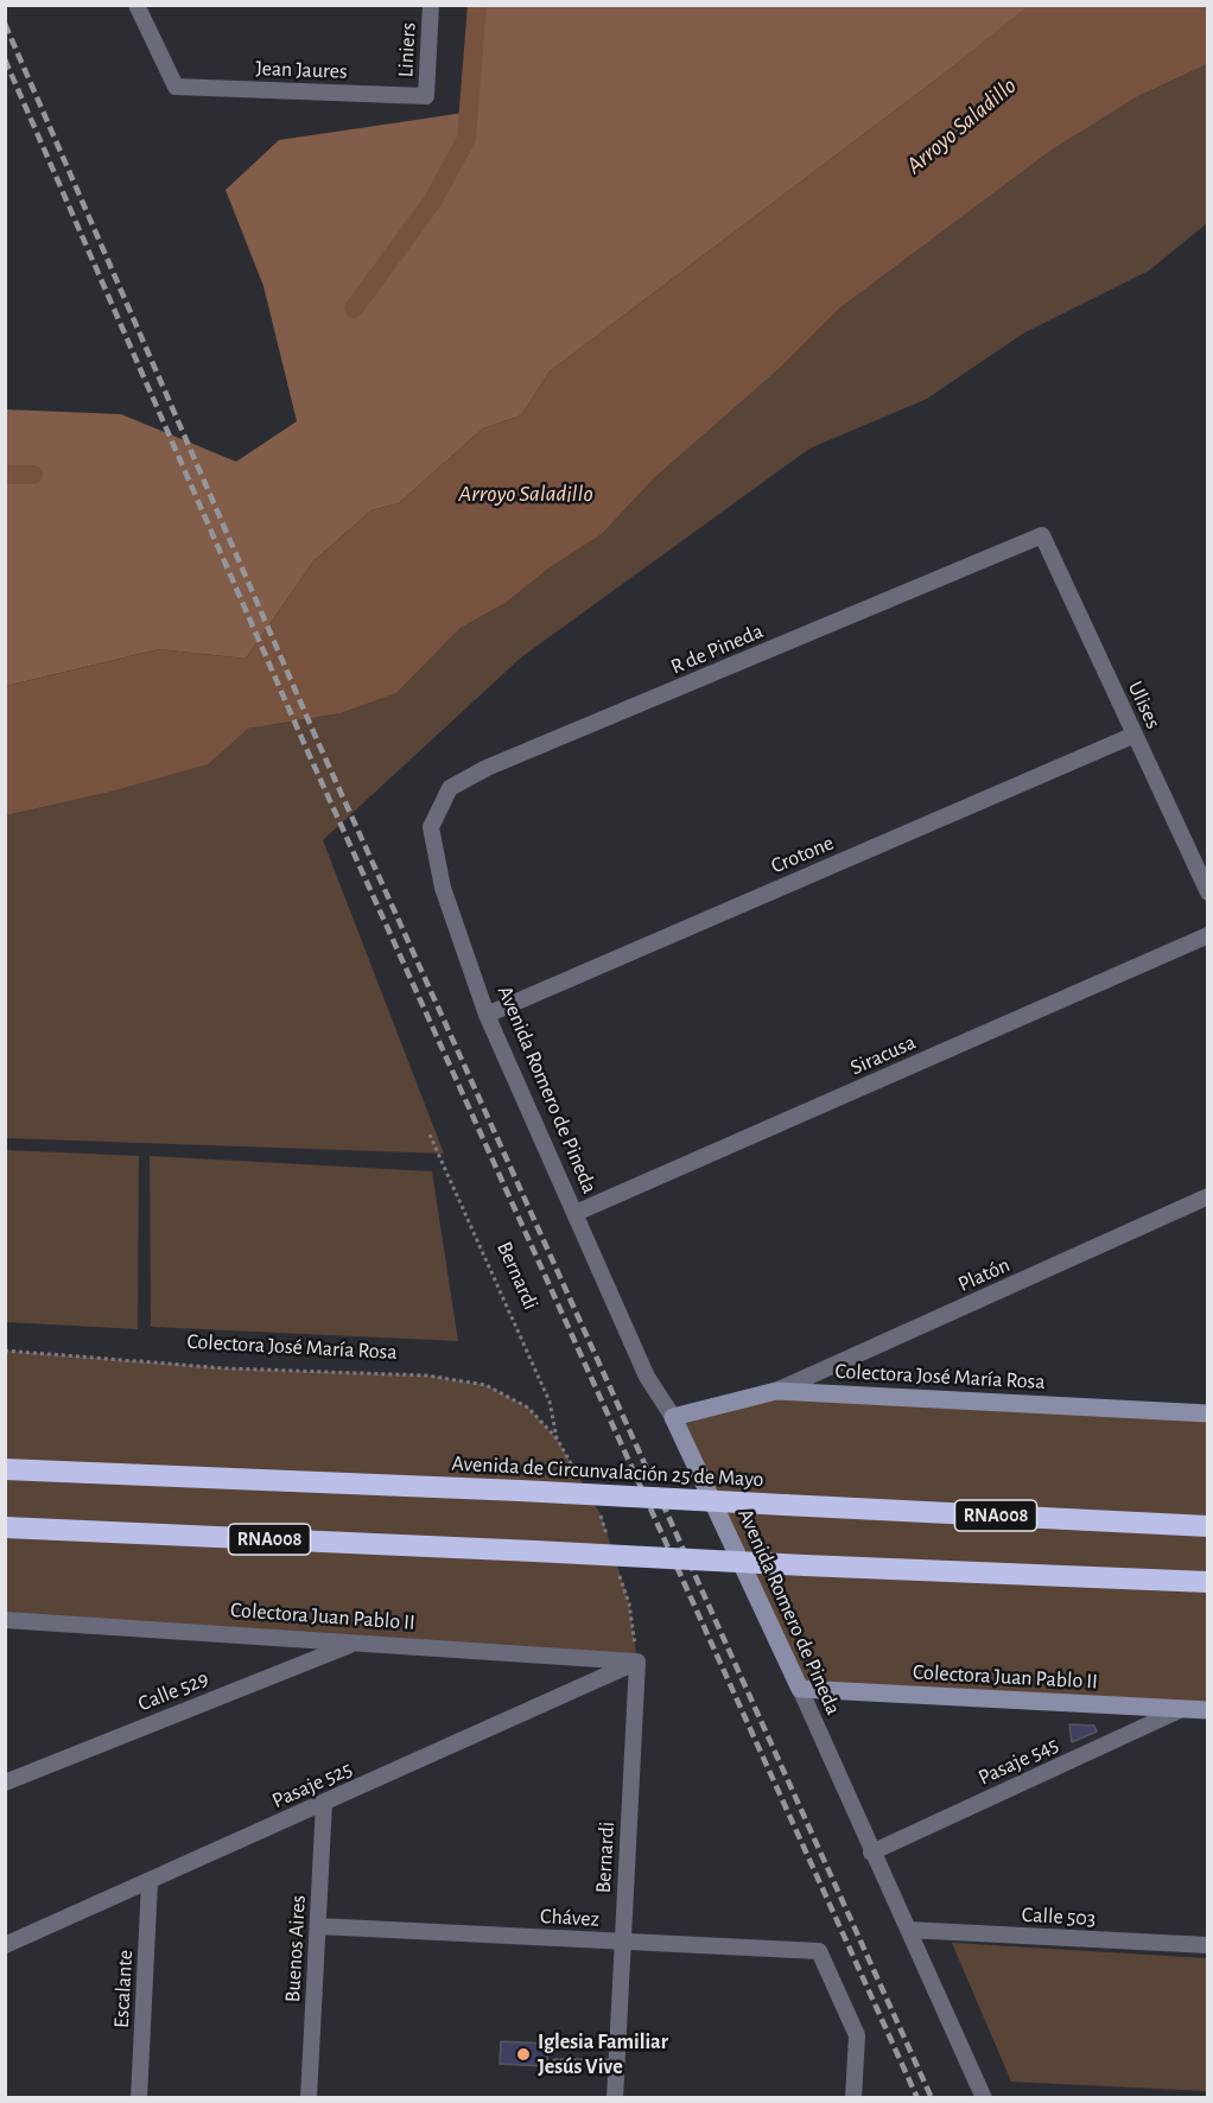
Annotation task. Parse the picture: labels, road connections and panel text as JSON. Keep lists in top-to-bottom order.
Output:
{
  "streets": {
    "highway": ["Avenida de Circunvalación 25 de Mayo", "RNA008"],
    "main road": ["Avenida Romero de Pineda", "Colectora José María Rosa", "Colectora Juan Pablo II"],
    "street": [
      "Liniers",
      "Jean Jaures",
      "R de Pineda",
      "Ulises",
      "Crotone",
      "Siracusa",
      "Platón",
      "Bernardi",
      "Calle 529",
      "Pasaje 545",
      "Pasaje 525",
      "Calle 503",
      "Chávez",
      "Buenos Aires",
      "Escalante"
    ]
  },
  "crossings": [
    ["Liniers", "Jean Jaures"],
    ["R de Pineda", "Ulises"],
    ["R de Pineda", "Avenida Romero de Pineda"],
    ["Ulises", "Crotone"],
    ["Crotone", "Avenida Romero de Pineda"],
    ["Siracusa", "Avenida Romero de Pineda"],
    ["Avenida Romero de Pineda", "Colectora José María Rosa"],
    ["Avenida Romero de Pineda", "Colectora Juan Pablo II"],
    ["Avenida Romero de Pineda", "Pasaje 545"],
    ["Avenida Romero de Pineda", "Calle 503"],
    ["Platón", "Colectora José María Rosa"],
    ["Bernardi", "Colectora José María Rosa"],
    ["Bernardi", "Colectora Juan Pablo II"],
    ["Bernardi", "Pasaje 525"],
    ["Bernardi", "Chávez"],
    ["Colectora Juan Pablo II", "Calle 529"],
    ["Colectora Juan Pablo II", "Pasaje 545"],
    ["Colectora Juan Pablo II", "Pasaje 525"],
    ["Pasaje 525", "Buenos Aires"],
    ["Pasaje 525", "Escalante"],
    ["Chávez", "Buenos Aires"]
  ],
  "water": ["Arroyo Saladillo"],
  "places": ["Iglesia Familiar Jesús Vive"]
}
